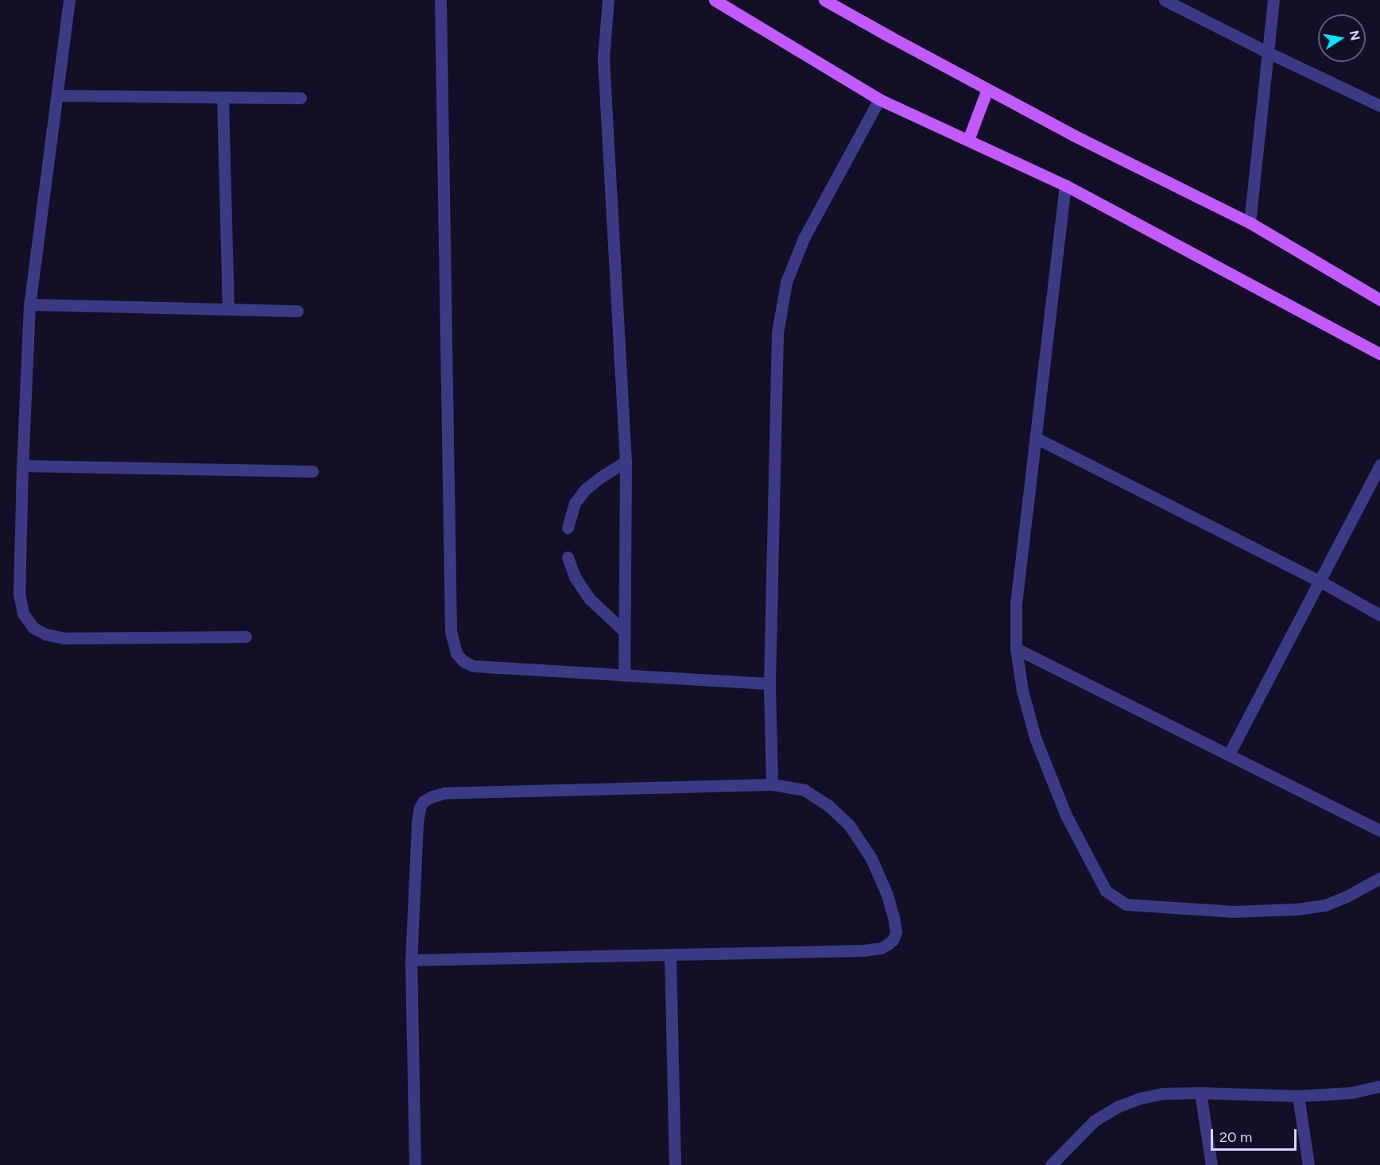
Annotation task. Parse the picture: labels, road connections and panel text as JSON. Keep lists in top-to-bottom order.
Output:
{
  "scale_bar": "20 m",
  "north": "right"
}
